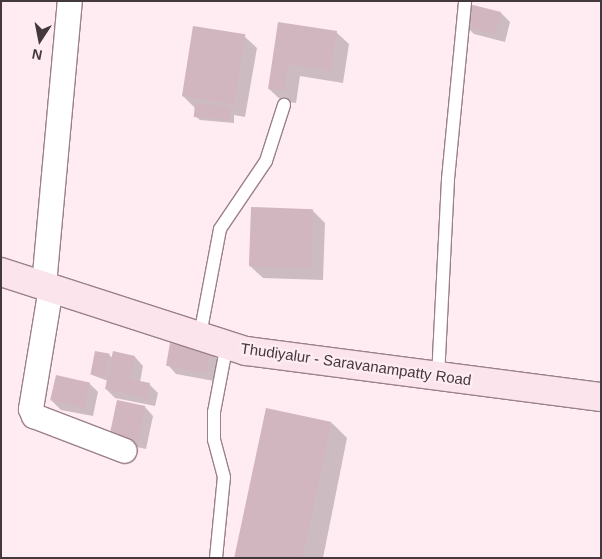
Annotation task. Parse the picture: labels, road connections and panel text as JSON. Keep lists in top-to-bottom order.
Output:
{
  "streets": {
    "main road": ["Thudiyalur - Saravanampatty Road"]
  },
  "north": "bottom"
}
